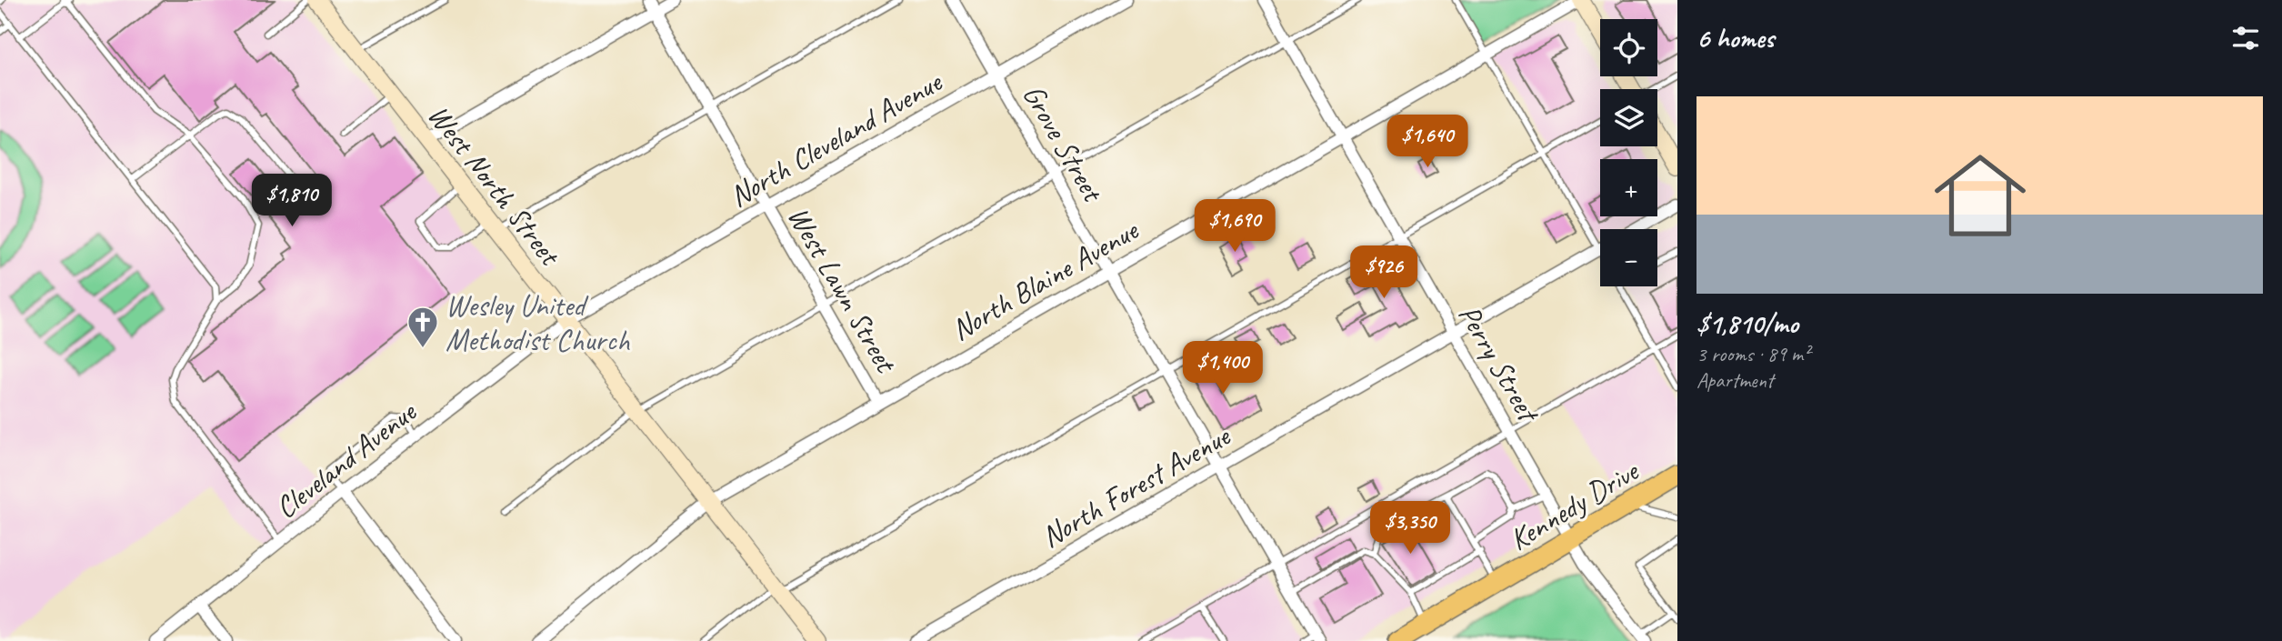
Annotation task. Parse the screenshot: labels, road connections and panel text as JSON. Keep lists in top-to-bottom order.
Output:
{
  "streets": {
    "main road": ["West North Street", "Kennedy Drive"],
    "street": [
      "North Cleveland Avenue",
      "Grove Street",
      "North Blaine Avenue",
      "West Lawn Street",
      "Perry Street",
      "Cleveland Avenue",
      "North Forest Avenue"
    ]
  },
  "crossings": [
    ["North Cleveland Avenue", "Grove Street"],
    ["North Cleveland Avenue", "West North Street"],
    ["North Cleveland Avenue", "West Lawn Street"],
    ["North Cleveland Avenue", "Cleveland Avenue"],
    ["Grove Street", "North Blaine Avenue"],
    ["Grove Street", "North Forest Avenue"],
    ["West North Street", "North Blaine Avenue"],
    ["West North Street", "Cleveland Avenue"],
    ["North Blaine Avenue", "West Lawn Street"],
    ["North Blaine Avenue", "Perry Street"],
    ["Perry Street", "North Forest Avenue"],
    ["Perry Street", "Kennedy Drive"]
  ],
  "places": {
    "church": ["Wesley United Methodist Church"]
  },
  "page": {
    "heading": "6 homes",
    "map_buttons": ["+", "−"],
    "list": [
      {
        "name": "$1,810/mo",
        "note": "3 rooms · 89 m² · Apartment"
      }
    ],
    "price": [
      "$1,640",
      "$1,810",
      "$1,690",
      "$926",
      "$1,400",
      "$3,350"
    ]
  }
}
